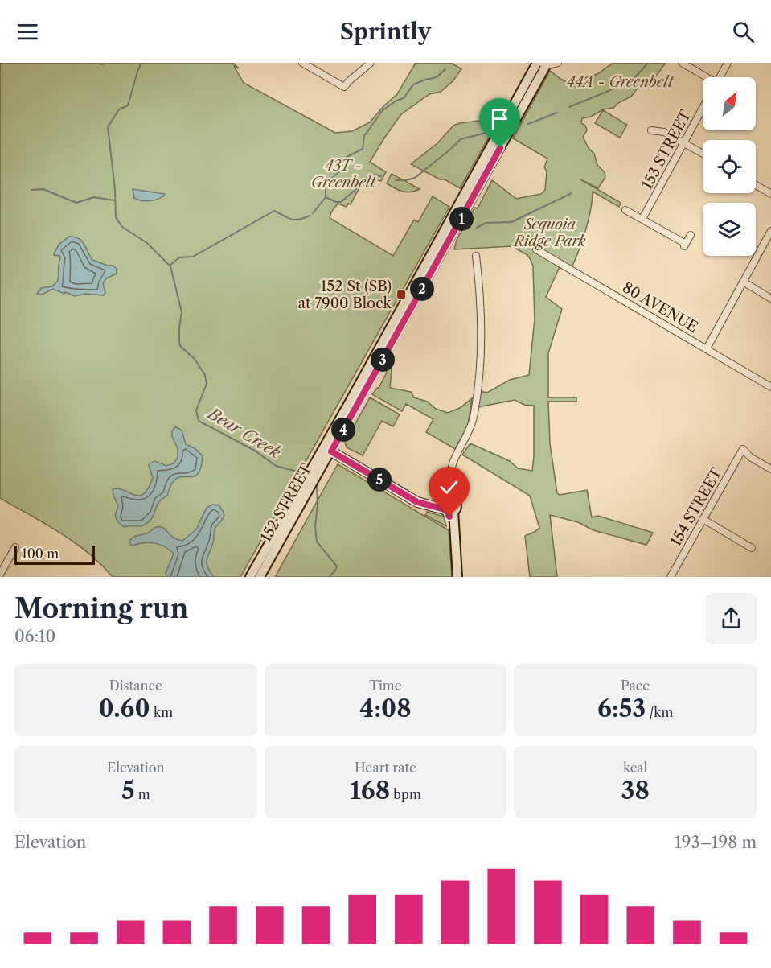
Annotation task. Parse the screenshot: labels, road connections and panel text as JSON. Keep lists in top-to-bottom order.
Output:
{
  "streets": {
    "main road": ["152 STREET"],
    "street": ["153 STREET", "80 AVENUE", "154 STREET"]
  },
  "water": ["Bear Creek"],
  "parks": ["44A - Greenbelt", "43T - Greenbelt", "Sequoia Ridge Park"],
  "places": {
    "transit": ["152 St (SB) at 7900 Block"]
  },
  "scale_bar": "100 m",
  "north": "top right",
  "page": {
    "header": "Sprintly",
    "pins": [
      "1",
      "2",
      "3",
      "4",
      "5"
    ],
    "scale": "100 m",
    "heading": ["Morning run", "06:10"],
    "stats": [
      ["Distance", "0.60 km"],
      ["Time", "4:08"],
      ["Pace", "6:53 /km"],
      ["Elevation", "5 m"],
      ["Heart rate", "168 bpm"],
      ["kcal", "38"]
    ],
    "chart": ["Elevation", "193–198 m"]
  }
}
